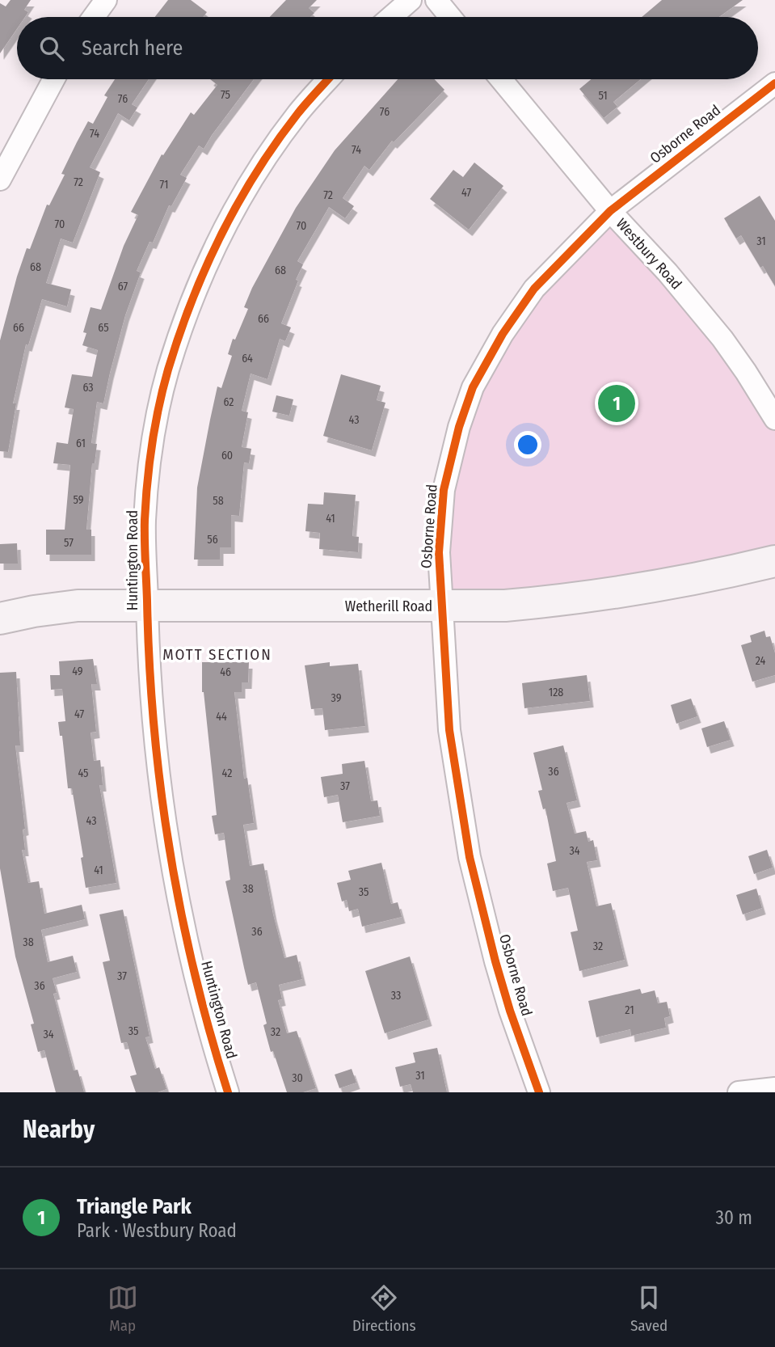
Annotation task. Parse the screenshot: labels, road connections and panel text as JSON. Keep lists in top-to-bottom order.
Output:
{
  "streets": {
    "street": [
      "Osborne Road",
      "Westbury Road",
      "Huntington Road",
      "Wetherill Road"
    ]
  },
  "crossings": [
    ["Osborne Road", "Westbury Road"],
    ["Osborne Road", "Wetherill Road"],
    ["Huntington Road", "Wetherill Road"]
  ],
  "districts": ["MOTT SECTION"],
  "house_numbers": [
    "75",
    "51",
    "76",
    "76",
    "74",
    "74",
    "72",
    "71",
    "47",
    "72",
    "70",
    "70",
    "31",
    "68",
    "68",
    "67",
    "66",
    "66",
    "65",
    "64",
    "63",
    "62",
    "43",
    "61",
    "60",
    "59",
    "58",
    "41",
    "56",
    "57",
    "24",
    "49",
    "46",
    "128",
    "39",
    "47",
    "44",
    "36",
    "45",
    "42",
    "37",
    "43",
    "34",
    "41",
    "38",
    "35",
    "36",
    "38",
    "32",
    "37",
    "36",
    "33",
    "21",
    "35",
    "32",
    "34",
    "31",
    "30"
  ],
  "page": {
    "search": "Search here",
    "pins": "1",
    "heading": "Nearby",
    "list": [
      {
        "mark": "1",
        "name": "Triangle Park",
        "note": "Park · Westbury Road",
        "value": "30 m"
      }
    ],
    "nav": ["Map", "Directions", "Saved"]
  }
}
